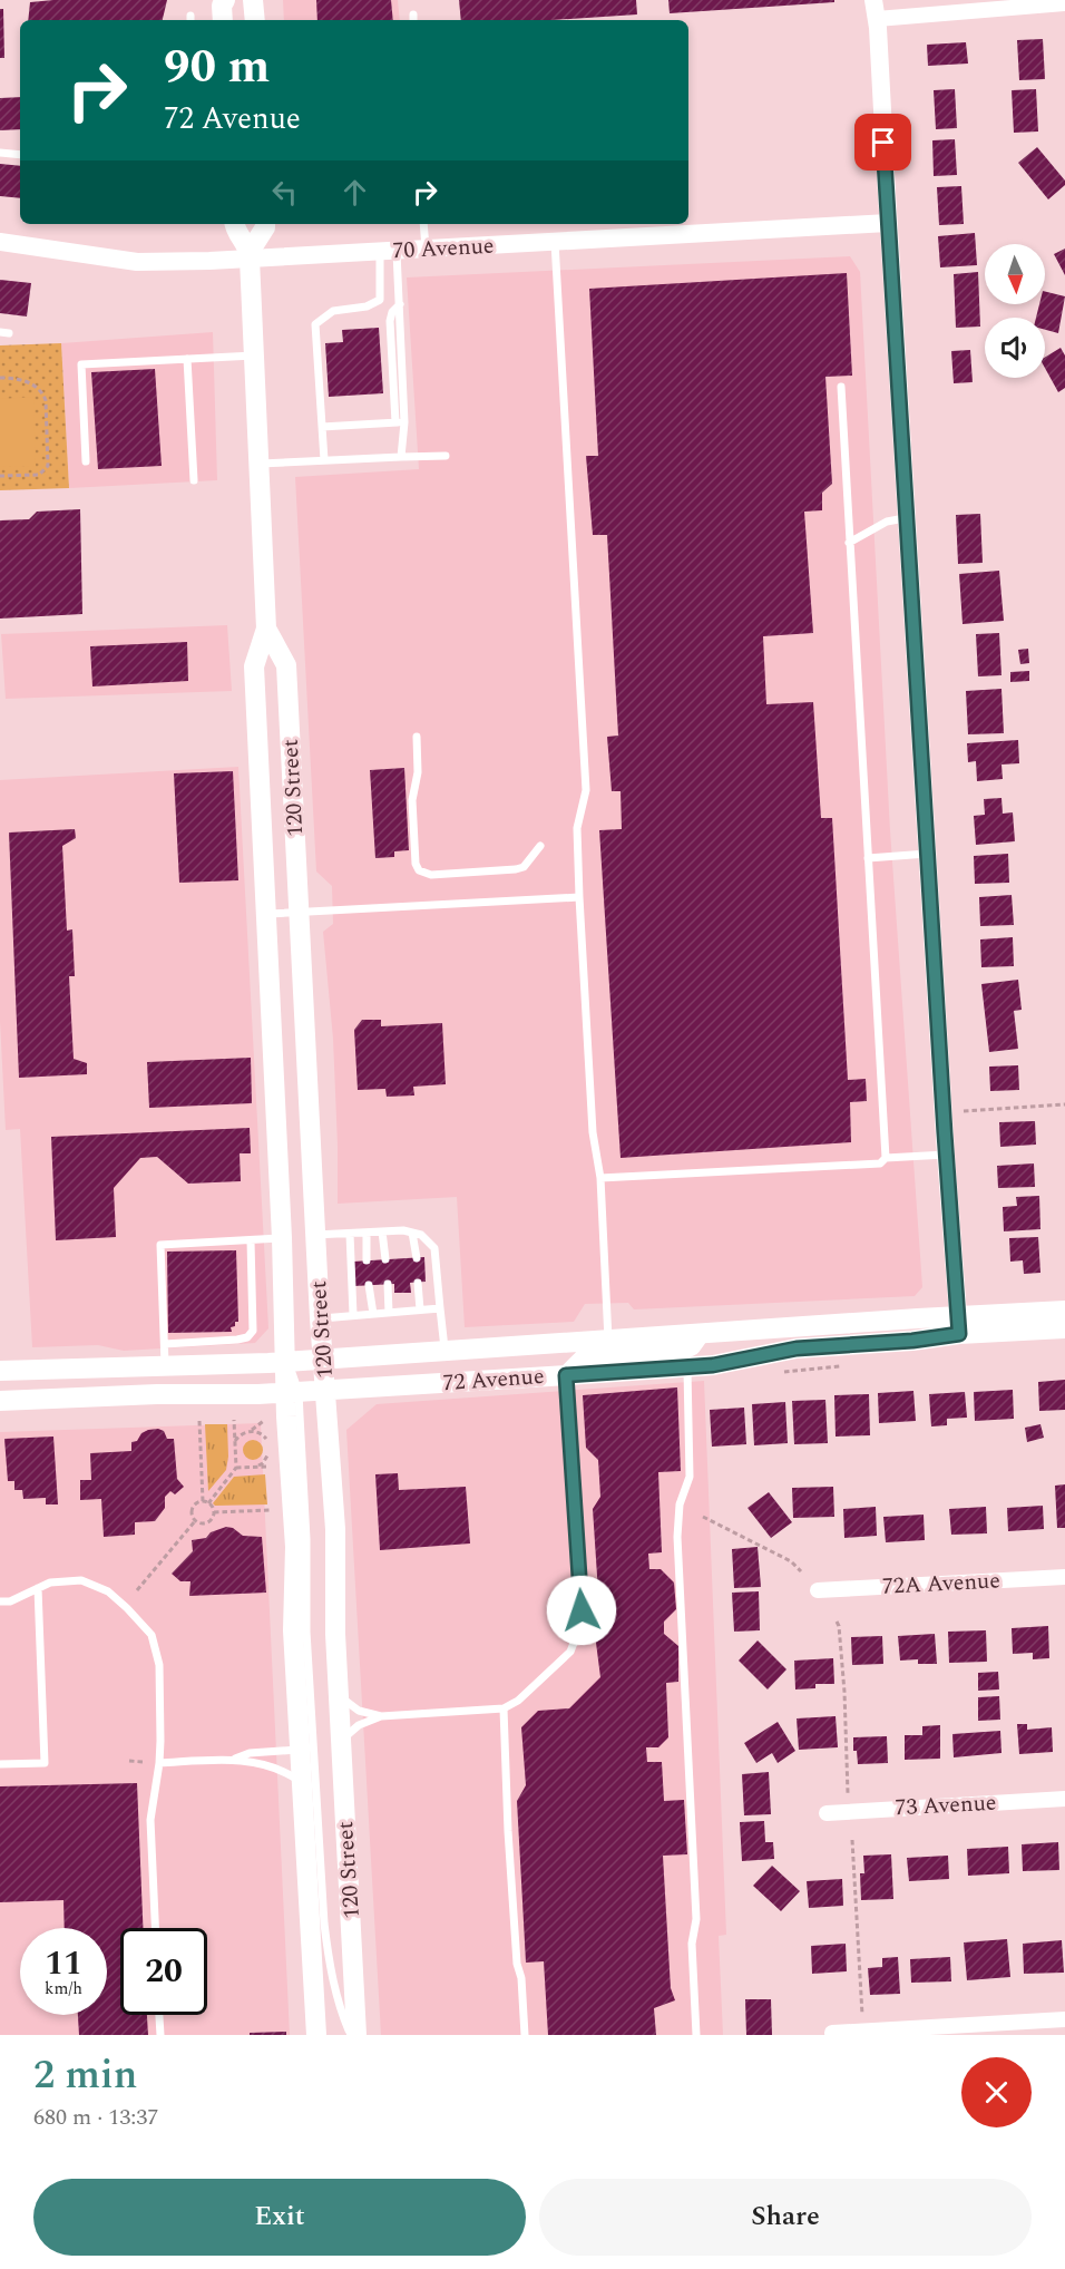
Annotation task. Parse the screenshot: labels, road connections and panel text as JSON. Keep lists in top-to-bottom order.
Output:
{
  "streets": {
    "main road": ["120 Street", "72 Avenue"],
    "street": ["70 Avenue", "72A Avenue", "73 Avenue"]
  },
  "crossings": [
    ["70 Avenue", "120 Street"],
    ["120 Street", "72 Avenue"]
  ],
  "north": "bottom",
  "page": {
    "turn": ["90 m", "72 Avenue"],
    "speed": "11 km/h",
    "limit": "20",
    "heading": ["2 min", "680 m · 13:37"],
    "buttons": ["Exit", "Share"]
  }
}
